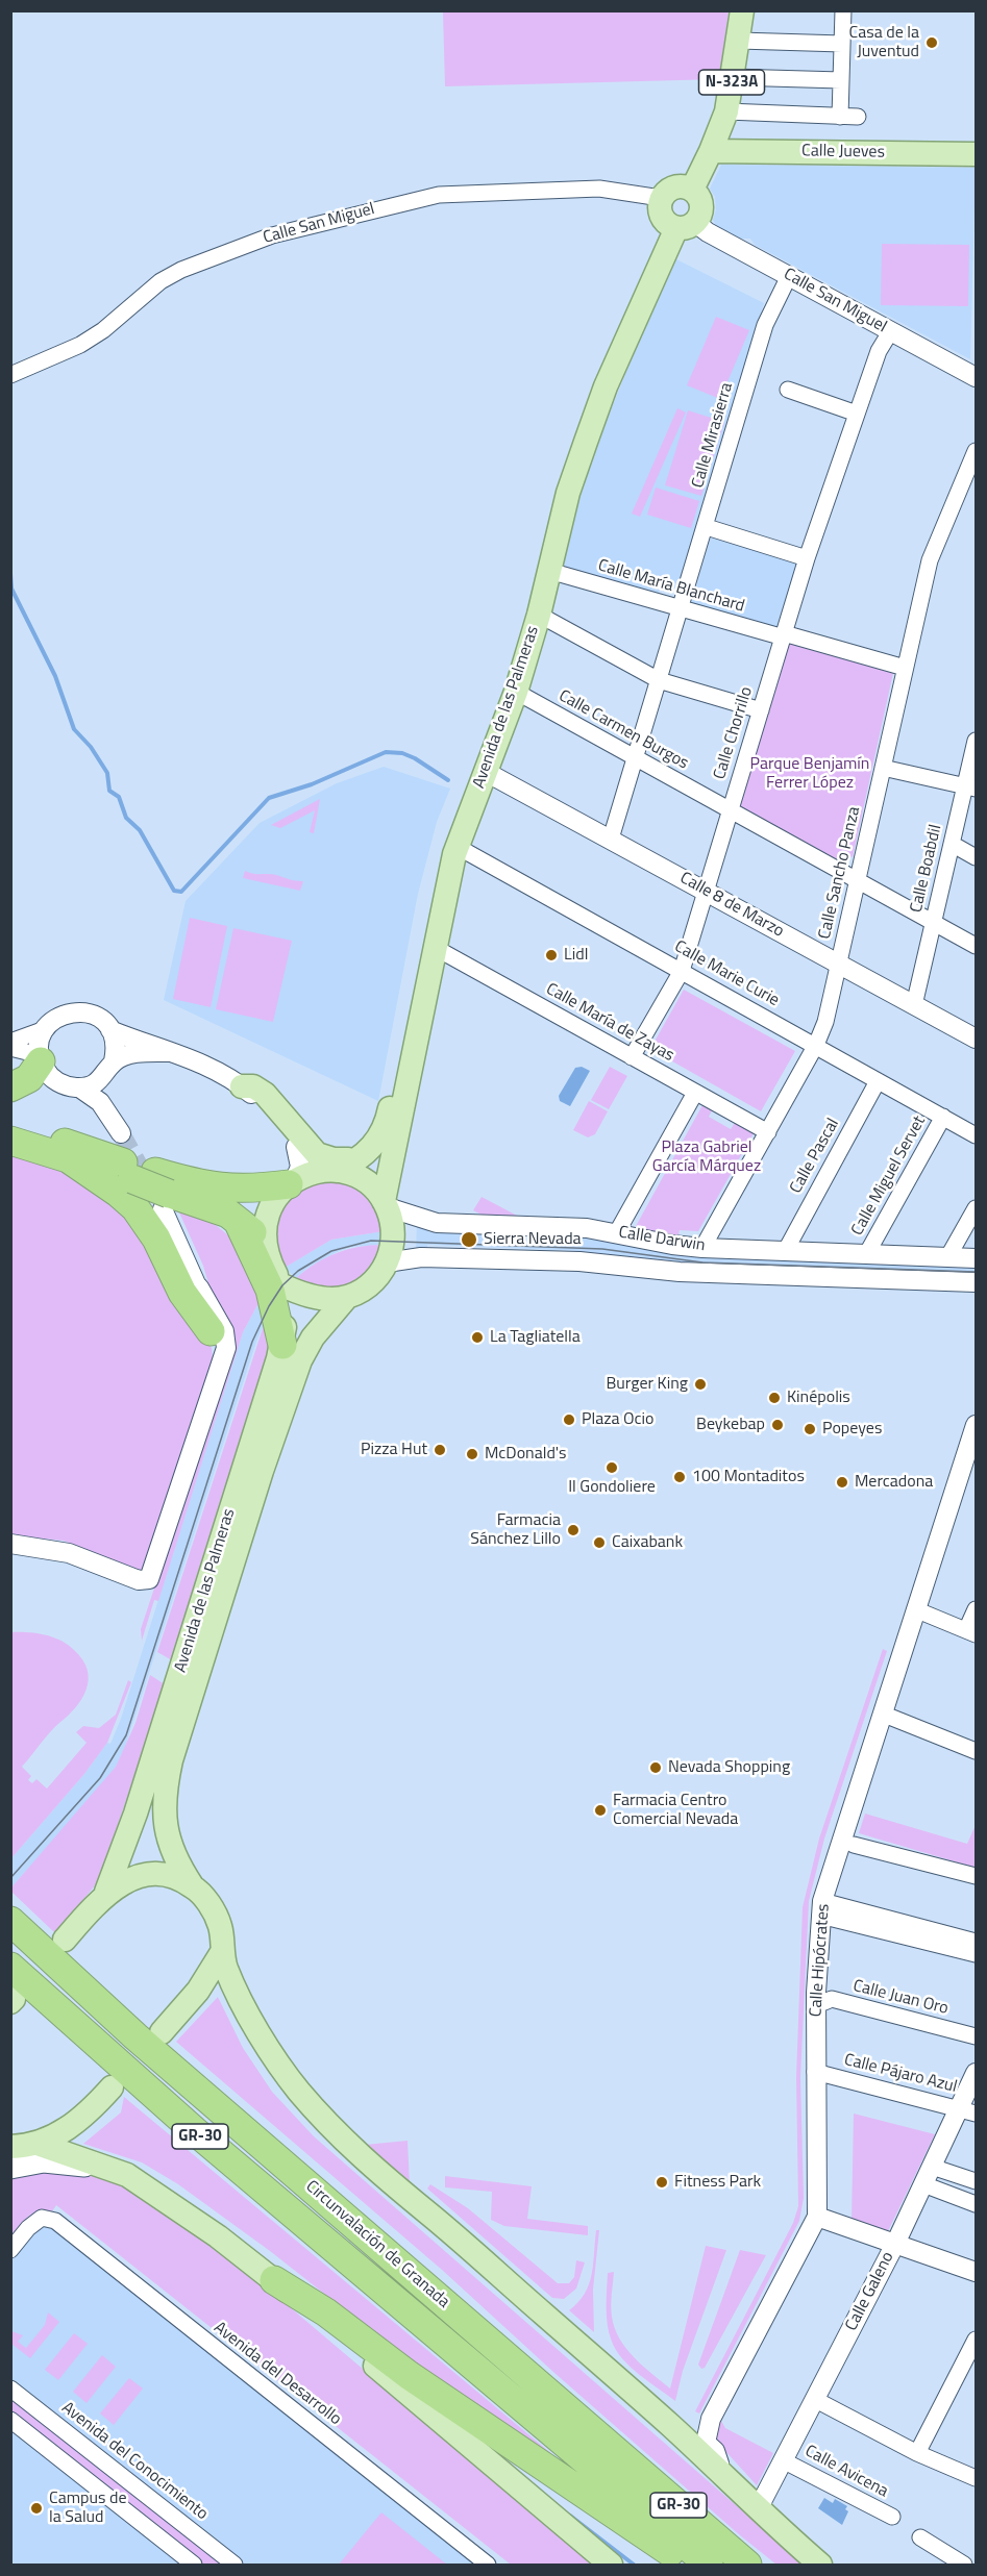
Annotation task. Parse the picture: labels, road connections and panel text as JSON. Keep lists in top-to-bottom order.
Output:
{
  "streets": {
    "highway": ["GR-30", "Circunvalación de Granada"],
    "main road": ["N-323A", "Calle Jueves", "Avenida de las Palmeras"],
    "street": [
      "Calle San Miguel",
      "Calle Mirasierra",
      "Calle María Blanchard",
      "Calle Carmen Burgos",
      "Calle Chorrillo",
      "Calle Boabdil",
      "Calle Sancho Panza",
      "Calle 8 de Marzo",
      "Calle Marie Curie",
      "Calle María de Zayas",
      "Calle Pascal",
      "Calle Miguel Servet",
      "Calle Darwin",
      "Calle Hipócrates",
      "Calle Juan Oro",
      "Calle Pájaro Azul",
      "Calle Galeno",
      "Avenida del Desarrollo",
      "Avenida del Conocimiento",
      "Calle Avicena"
    ]
  },
  "crossings": [
    ["N-323A", "Calle Jueves"],
    ["Calle San Miguel", "Calle Mirasierra"],
    ["Calle San Miguel", "Avenida de las Palmeras"],
    ["Calle San Miguel", "Calle Chorrillo"],
    ["Calle Mirasierra", "Calle María Blanchard"],
    ["Calle Mirasierra", "Calle Carmen Burgos"],
    ["Calle Mirasierra", "Calle 8 de Marzo"],
    ["Calle María Blanchard", "Avenida de las Palmeras"],
    ["Calle María Blanchard", "Calle Chorrillo"],
    ["Calle María Blanchard", "Calle Sancho Panza"],
    ["Avenida de las Palmeras", "Calle Carmen Burgos"],
    ["Avenida de las Palmeras", "Calle 8 de Marzo"],
    ["Avenida de las Palmeras", "Calle Marie Curie"],
    ["Avenida de las Palmeras", "Calle María de Zayas"],
    ["Avenida de las Palmeras", "Calle Darwin"],
    ["Avenida de las Palmeras", "Calle Hipócrates"],
    ["Avenida de las Palmeras", "Calle Galeno"],
    ["Calle Carmen Burgos", "Calle Chorrillo"],
    ["Calle Carmen Burgos", "Calle Boabdil"],
    ["Calle Carmen Burgos", "Calle Sancho Panza"],
    ["Calle Chorrillo", "Calle 8 de Marzo"],
    ["Calle Chorrillo", "Calle Marie Curie"],
    ["Calle Chorrillo", "Calle María de Zayas"],
    ["Calle Boabdil", "Calle 8 de Marzo"],
    ["Calle Sancho Panza", "Calle 8 de Marzo"],
    ["Calle Sancho Panza", "Calle Marie Curie"],
    ["Calle Sancho Panza", "Calle María de Zayas"],
    ["Calle Sancho Panza", "Calle Darwin"],
    ["Calle Marie Curie", "Calle Pascal"],
    ["Calle Marie Curie", "Calle Miguel Servet"],
    ["Calle Pascal", "Calle Darwin"],
    ["Calle Miguel Servet", "Calle Darwin"],
    ["Calle Hipócrates", "Calle Juan Oro"],
    ["Calle Hipócrates", "Calle Pájaro Azul"],
    ["Calle Pájaro Azul", "Calle Galeno"],
    ["Calle Galeno", "Calle Avicena"]
  ],
  "parks": ["Parque Benjamín Ferrer López", "Plaza Gabriel García Márquez"],
  "places": [
    "Casa de la Juventud",
    "Lidl",
    "Sierra Nevada",
    "La Tagliatella",
    "Burger King",
    "Kinépolis",
    "Plaza Ocio",
    "Beykebap",
    "Popeyes",
    "Pizza Hut",
    "McDonald's",
    "Il Gondoliere",
    "100 Montaditos",
    "Mercadona",
    "Farmacia Sánchez Lillo",
    "Caixabank",
    "Nevada Shopping",
    "Farmacia Centro Comercial Nevada",
    "Fitness Park",
    "Campus de la Salud"
  ]
}
